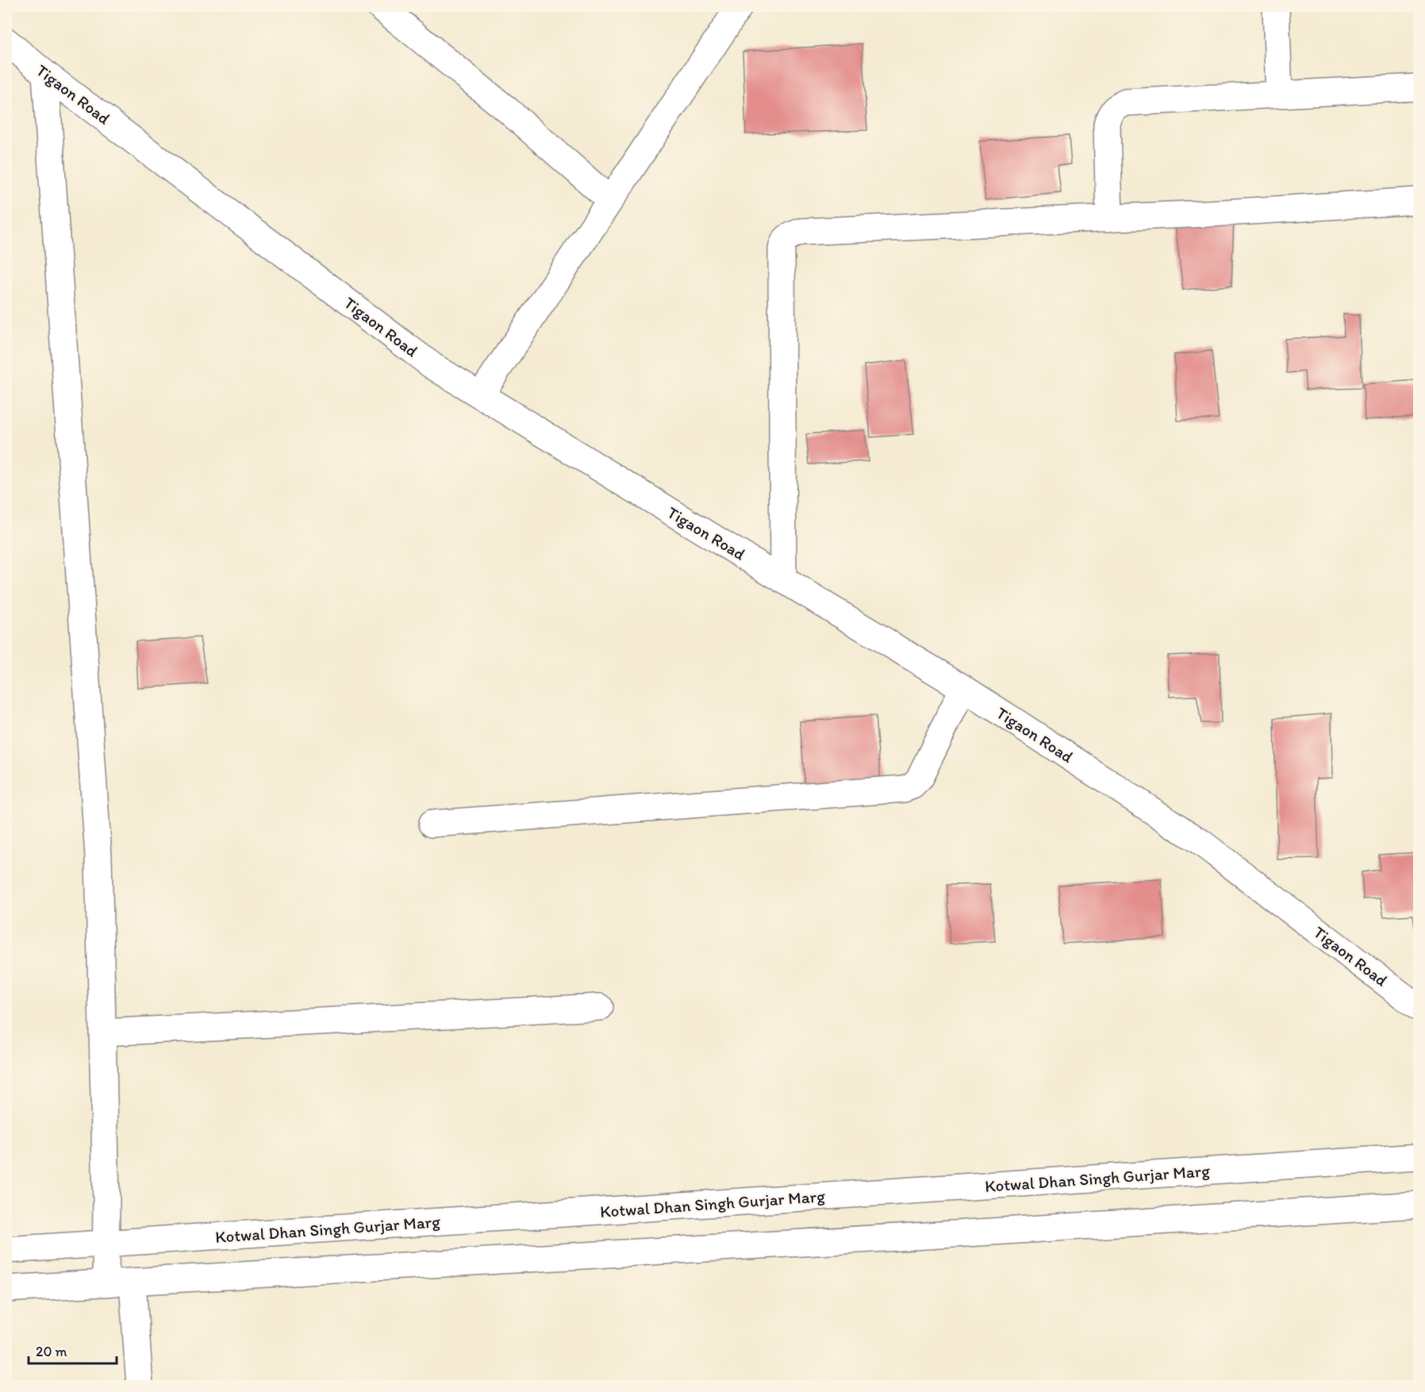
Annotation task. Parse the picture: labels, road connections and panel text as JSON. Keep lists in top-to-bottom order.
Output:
{
  "streets": {
    "street": ["Tigaon Road", "Kotwal Dhan Singh Gurjar Marg"]
  },
  "scale_bar": "20 m"
}
